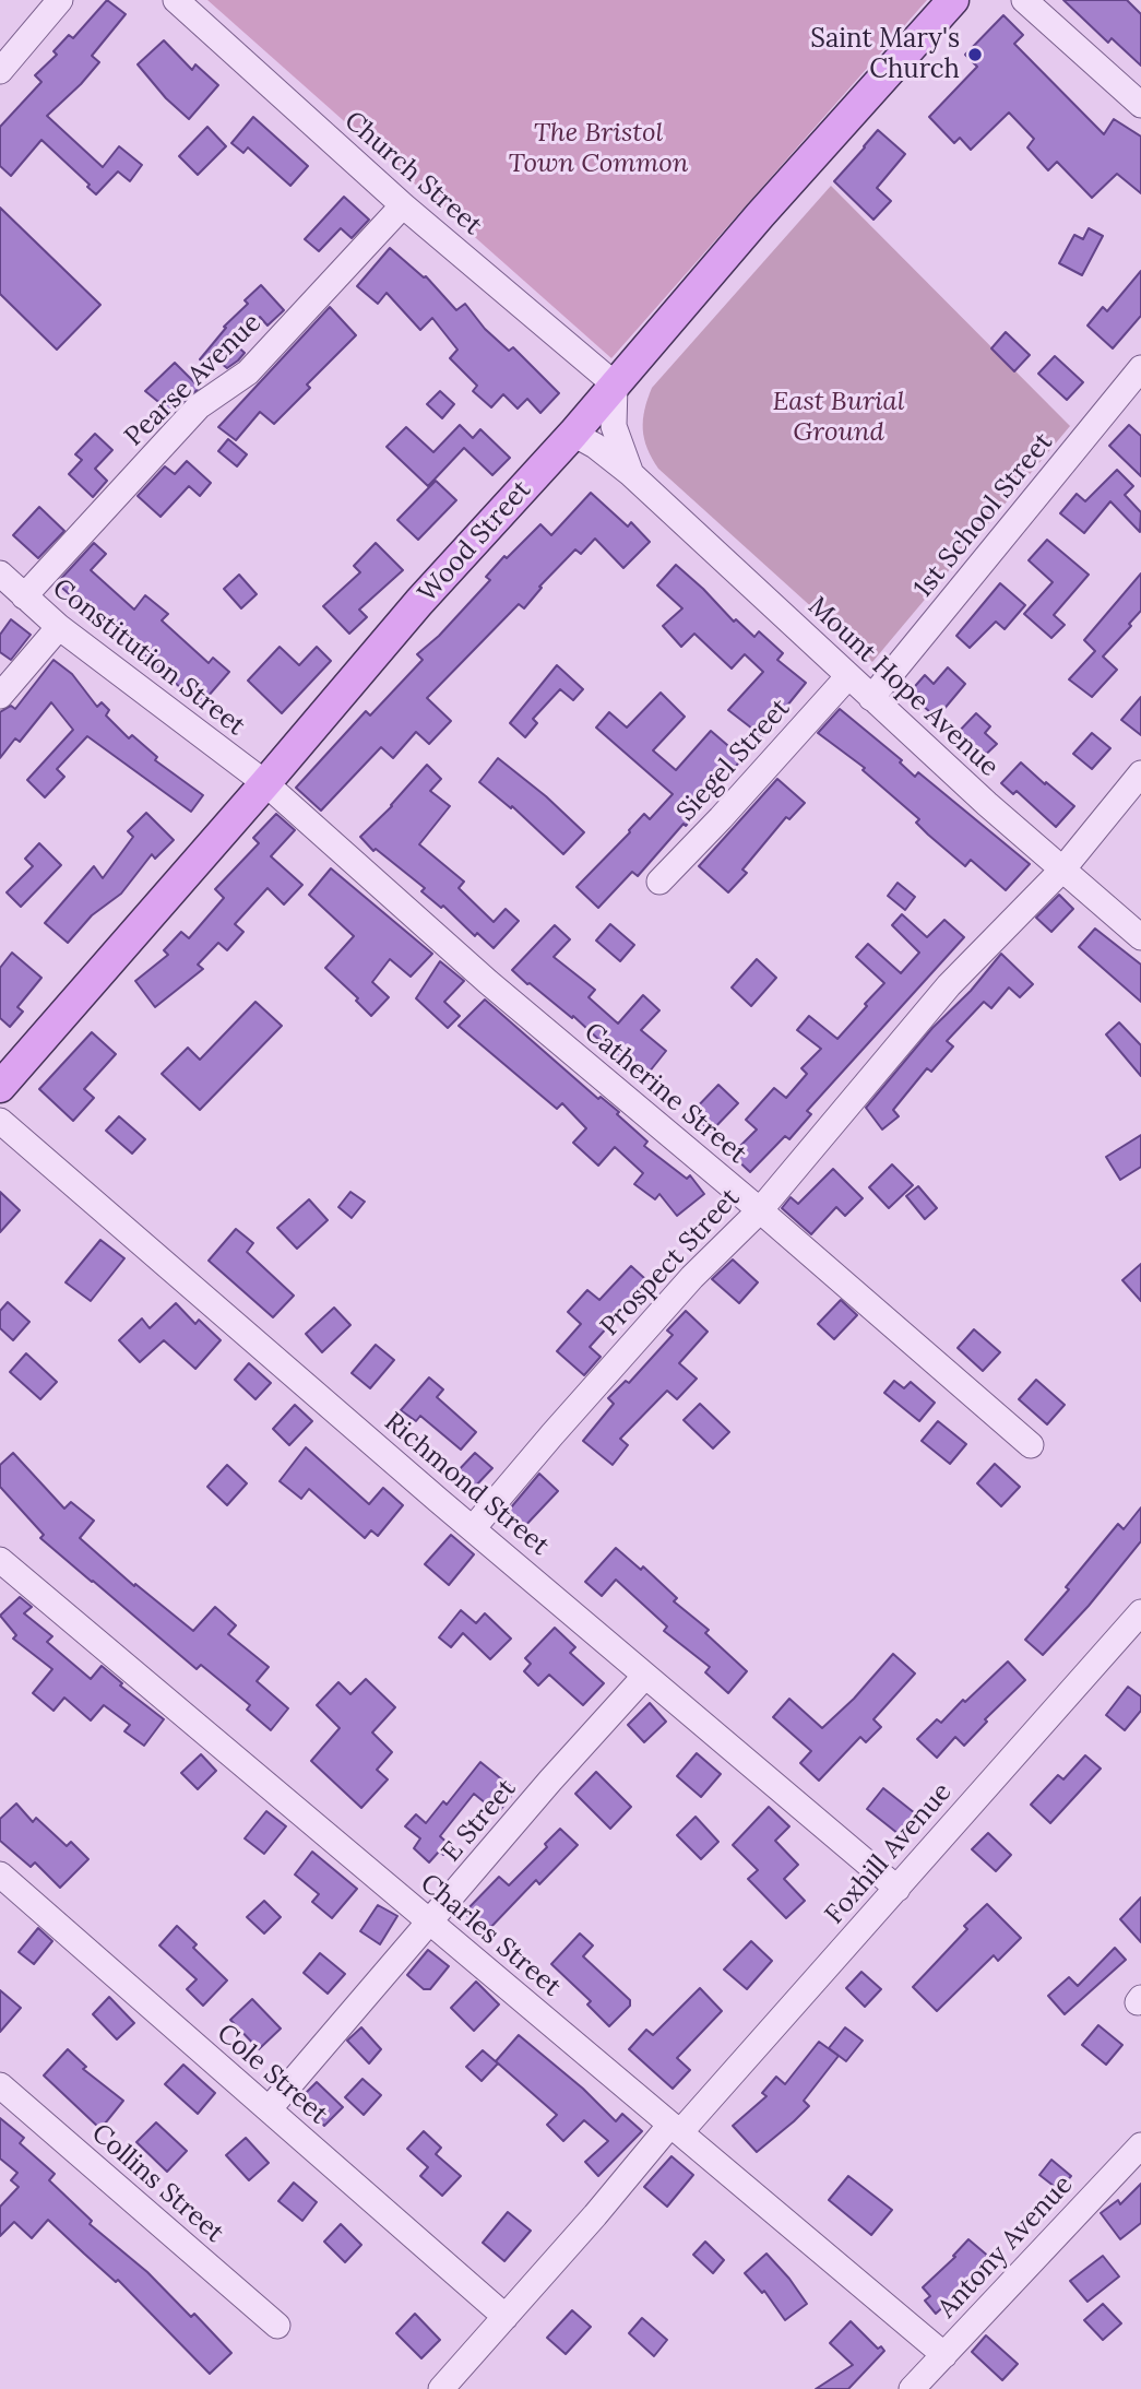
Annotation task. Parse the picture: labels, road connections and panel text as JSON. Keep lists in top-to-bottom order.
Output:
{
  "streets": {
    "main road": ["Wood Street"],
    "street": [
      "Church Street",
      "Pearse Avenue",
      "1st School Street",
      "Constitution Street",
      "Mount Hope Avenue",
      "Siegel Street",
      "Catherine Street",
      "Prospect Street",
      "Richmond Street",
      "E Street",
      "Foxhill Avenue",
      "Charles Street",
      "Cole Street",
      "Collins Street",
      "Antony Avenue"
    ]
  },
  "crossings": [
    ["Church Street", "Pearse Avenue"],
    ["Church Street", "Wood Street"],
    ["Church Street", "Mount Hope Avenue"],
    ["Pearse Avenue", "Constitution Street"],
    ["1st School Street", "Mount Hope Avenue"],
    ["Wood Street", "Constitution Street"],
    ["Wood Street", "Mount Hope Avenue"],
    ["Wood Street", "Catherine Street"],
    ["Constitution Street", "Catherine Street"],
    ["Mount Hope Avenue", "Siegel Street"],
    ["Mount Hope Avenue", "Prospect Street"],
    ["Catherine Street", "Prospect Street"],
    ["Prospect Street", "Richmond Street"],
    ["Richmond Street", "E Street"],
    ["Richmond Street", "Foxhill Avenue"],
    ["E Street", "Charles Street"],
    ["E Street", "Cole Street"],
    ["Foxhill Avenue", "Charles Street"],
    ["Foxhill Avenue", "Cole Street"],
    ["Charles Street", "Antony Avenue"]
  ],
  "parks": ["The Bristol Town Common", "East Burial Ground"],
  "places": ["Saint Mary's Church"]
}
